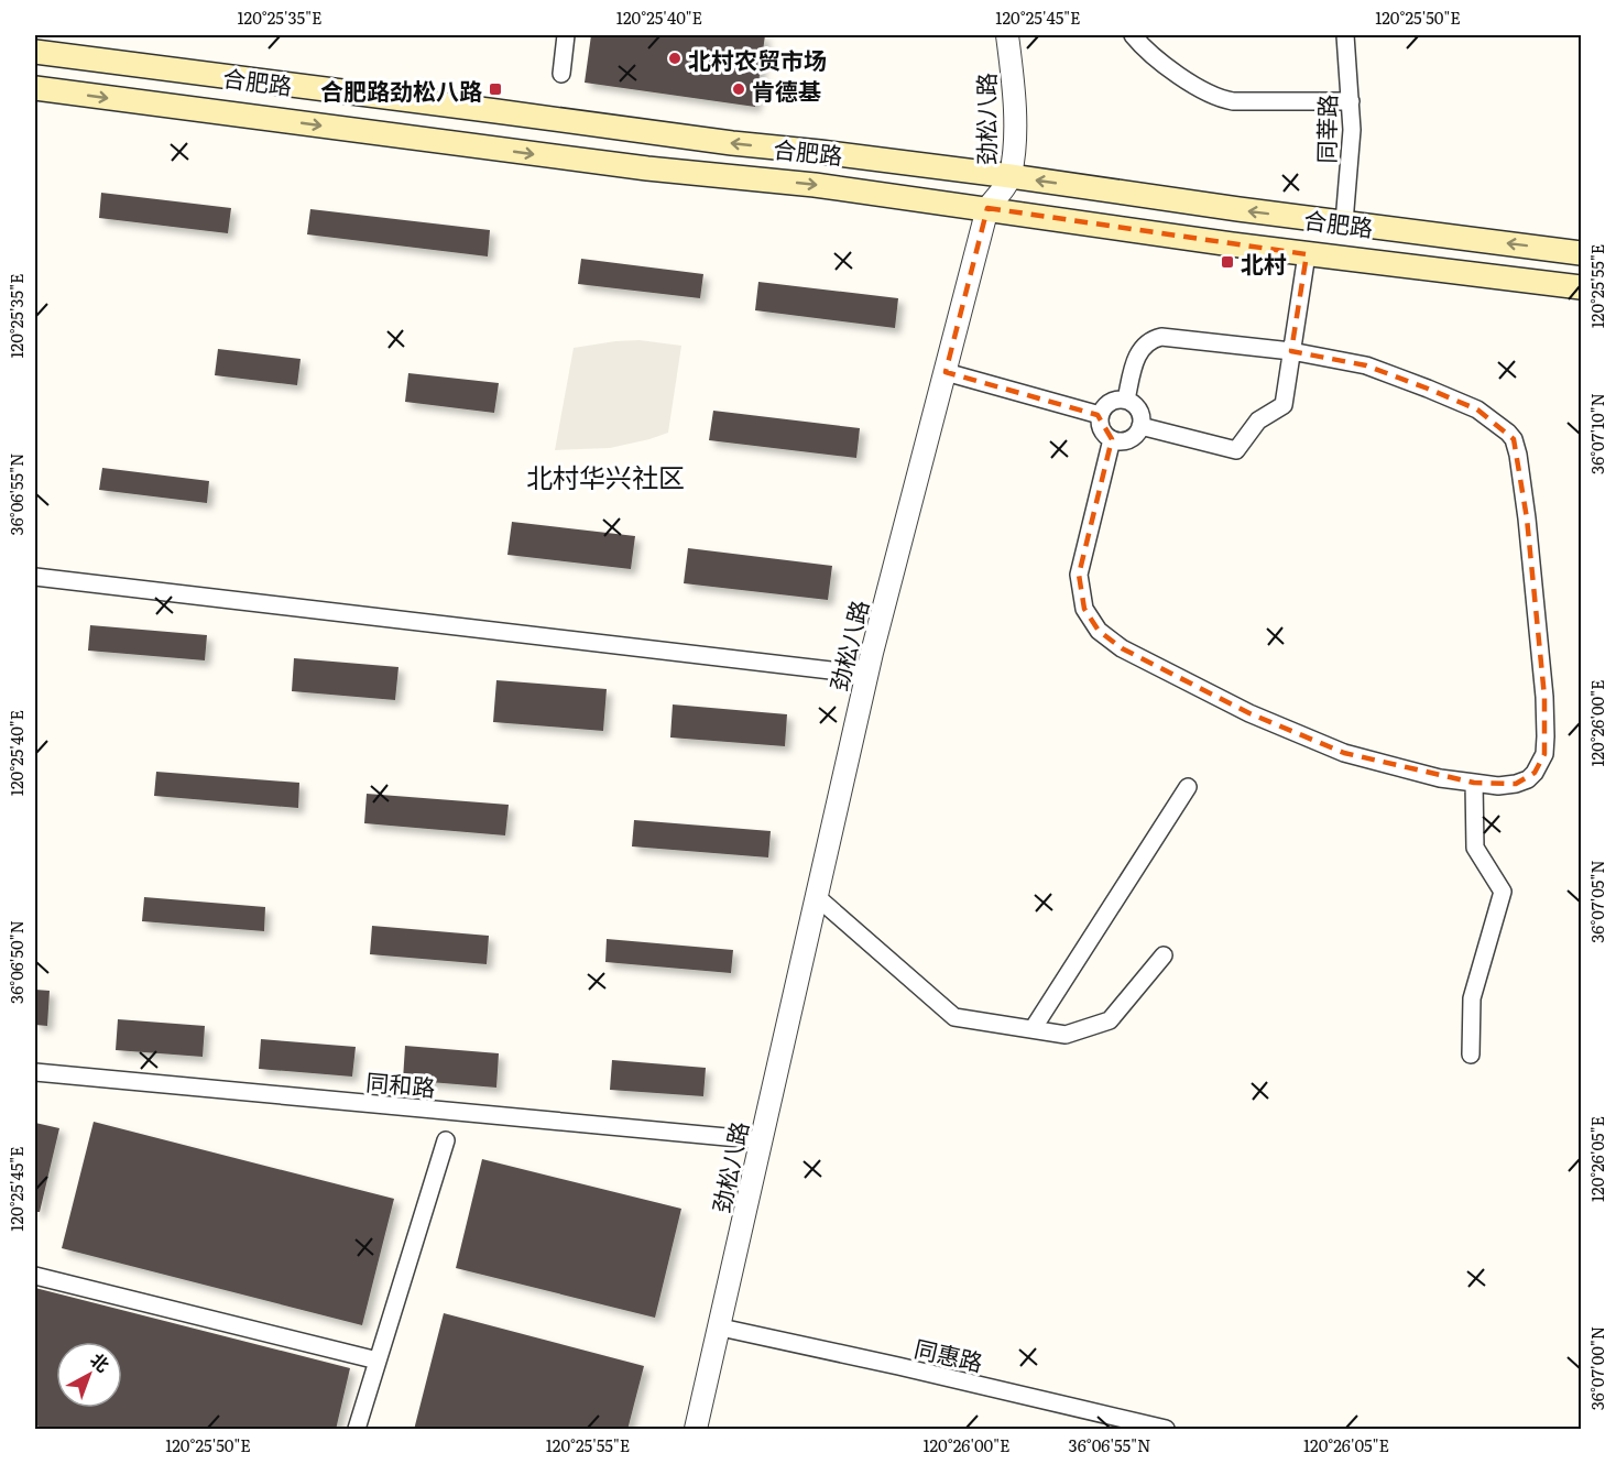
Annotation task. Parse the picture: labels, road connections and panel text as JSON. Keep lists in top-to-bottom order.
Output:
{
  "streets": {
    "main road": ["合肥路"],
    "street": [
      "劲松八路",
      "同莘路",
      "同和路",
      "同惠路"
    ]
  },
  "crossings": [
    ["合肥路", "劲松八路"],
    ["合肥路", "同莘路"],
    ["劲松八路", "同和路"],
    ["劲松八路", "同惠路"]
  ],
  "districts": ["北村华兴社区"],
  "places": {
    "other": ["北村农贸市场", "肯德基"],
    "transit": ["合肥路劲松八路", "北村"]
  },
  "north": "top right",
  "coordinates": [
    "120°25'35\"E",
    "120°25'40\"E",
    "120°25'45\"E",
    "120°25'50\"E",
    "120°25'55\"E",
    "36°07'10\"N",
    "36°06'55\"N",
    "120°26'00\"E",
    "36°07'05\"N",
    "36°06'50\"N",
    "120°26'05\"E",
    "36°07'00\"N"
  ]
}
